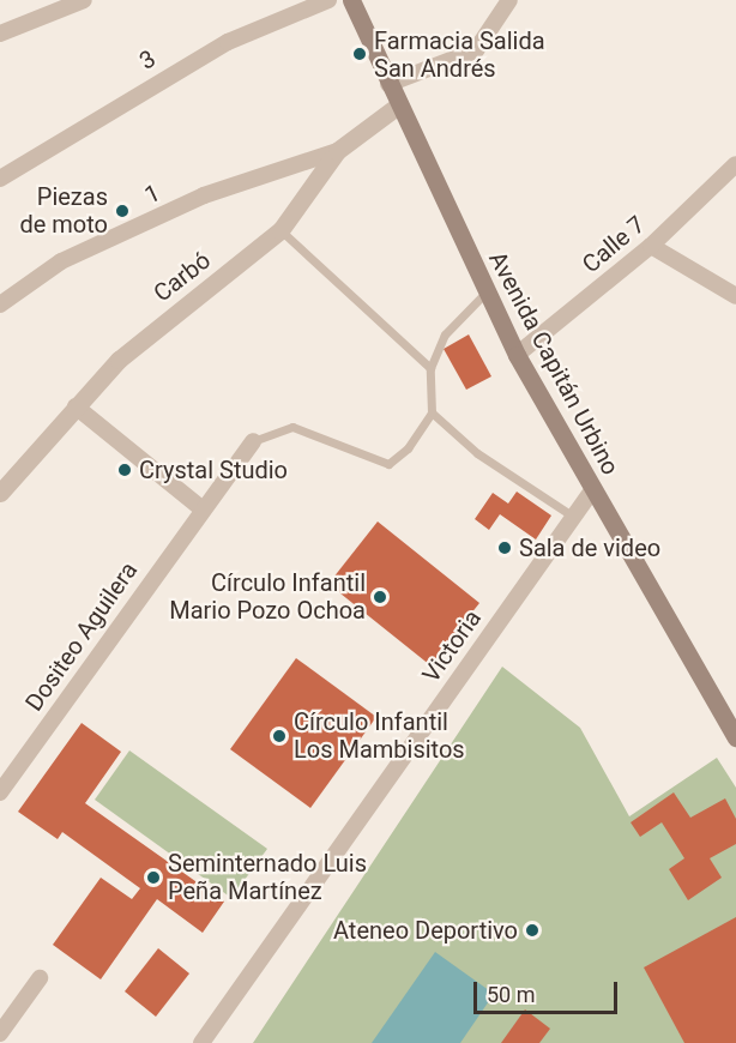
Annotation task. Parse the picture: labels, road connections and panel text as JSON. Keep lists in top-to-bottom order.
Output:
{
  "streets": {
    "main road": ["Avenida Capitán Urbino"],
    "street": [
      "3",
      "1",
      "Calle 7",
      "Carbó",
      "Dositeo Aguilera",
      "Victoria"
    ]
  },
  "crossings": [
    ["1", "Carbó"],
    ["Calle 7", "Avenida Capitán Urbino"],
    ["Carbó", "Avenida Capitán Urbino"],
    ["Avenida Capitán Urbino", "Victoria"]
  ],
  "places": [
    "Farmacia Salida San Andrés",
    "Piezas de moto",
    "Crystal Studio",
    "Sala de video",
    "Círculo Infantil Mario Pozo Ochoa",
    "Círculo Infantil Los Mambisitos",
    "Seminternado Luis Peña Martínez",
    "Ateneo Deportivo"
  ],
  "scale_bar": "50 m"
}
